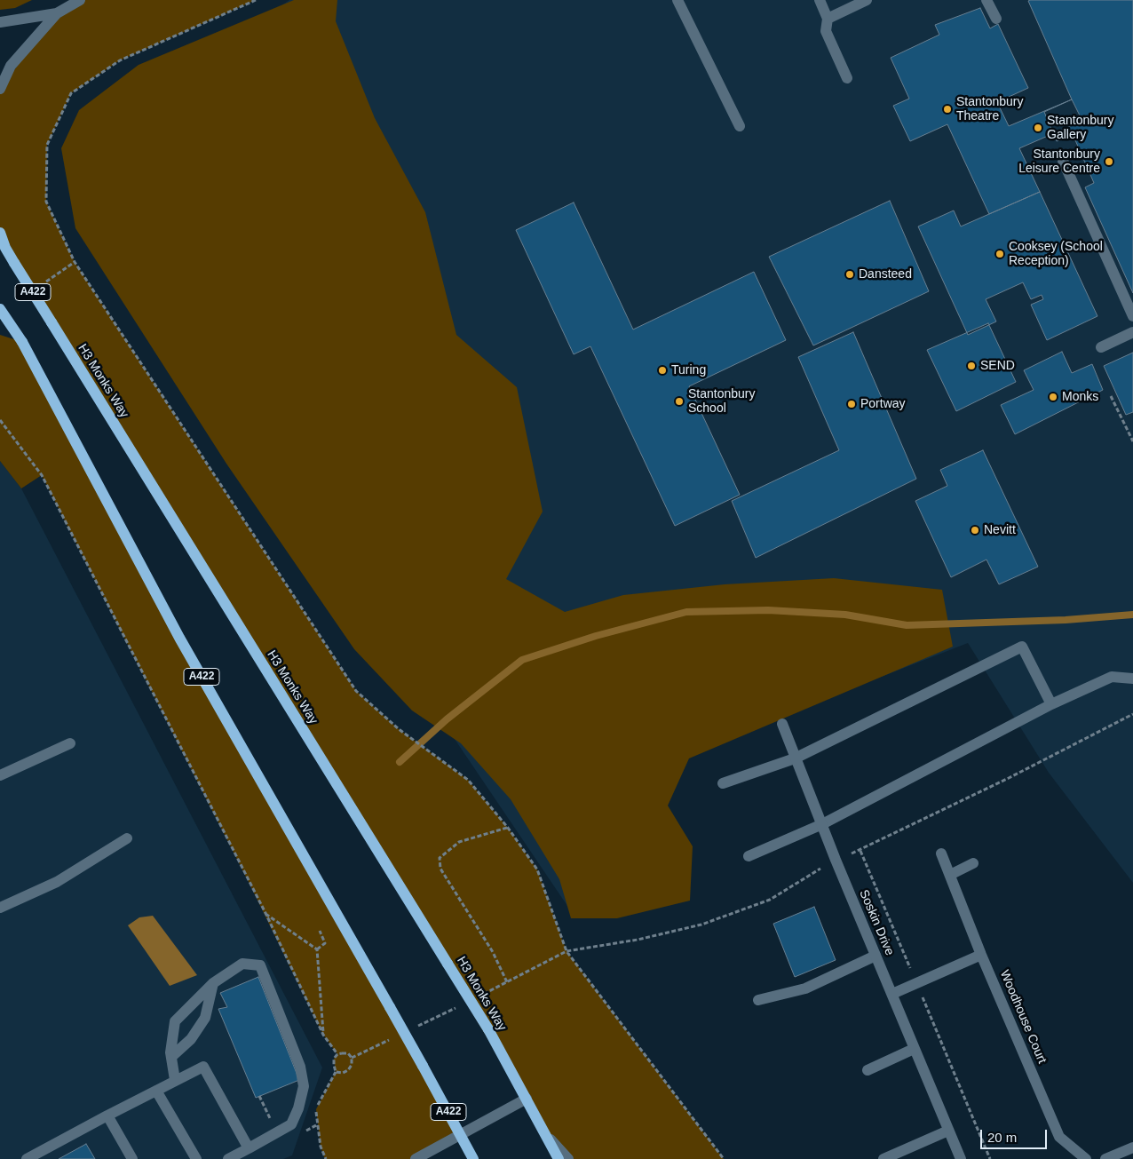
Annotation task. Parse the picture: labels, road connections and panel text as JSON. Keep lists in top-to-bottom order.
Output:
{
  "streets": {
    "main road": ["A422", "H3 Monks Way"],
    "street": ["Soskin Drive", "Woodhouse Court"]
  },
  "places": [
    "Stantonbury Theatre",
    "Stantonbury Gallery",
    "Stantonbury Leisure Centre",
    "Cooksey (School Reception)",
    "Dansteed",
    "SEND",
    "Turing",
    "Monks",
    "Stantonbury School",
    "Portway",
    "Nevitt"
  ],
  "scale_bar": "20 m"
}
